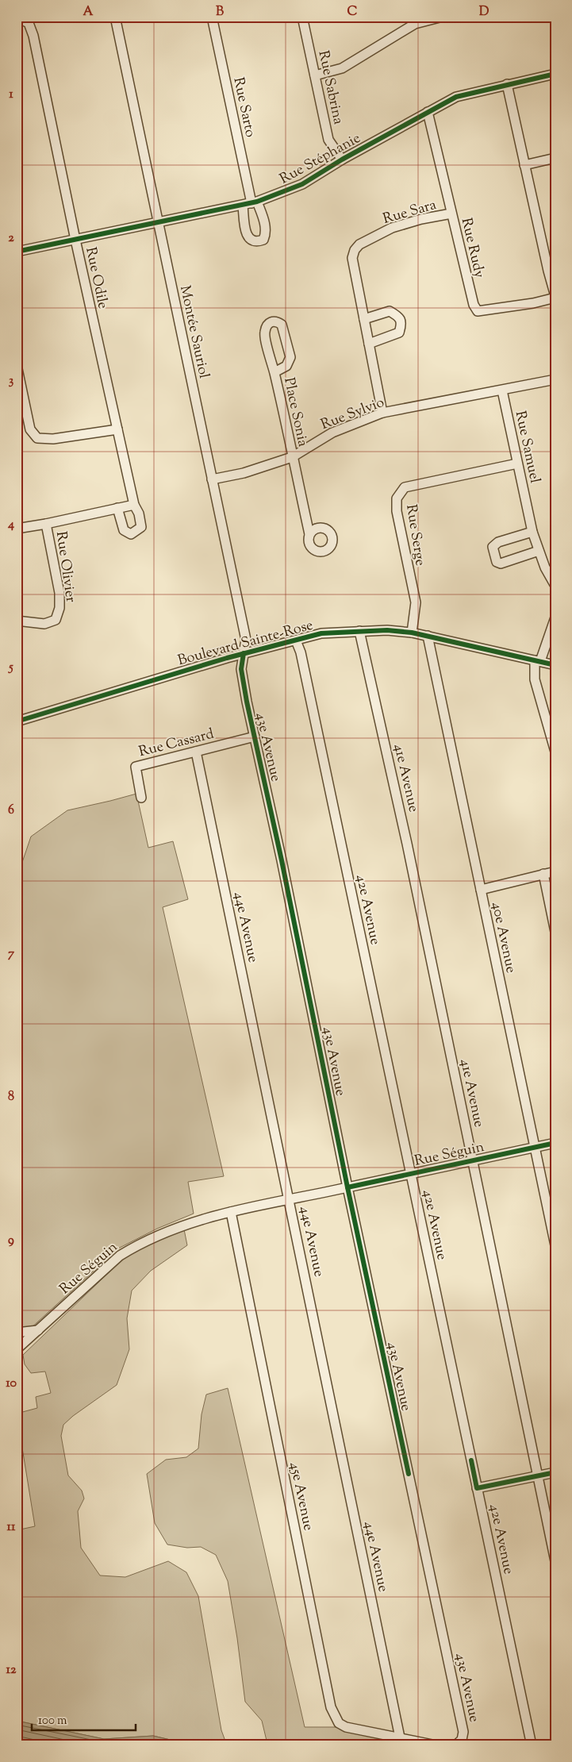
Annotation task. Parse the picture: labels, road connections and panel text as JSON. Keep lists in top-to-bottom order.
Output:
{
  "streets": {
    "street": [
      "Rue Sabrina",
      "Rue Sarto",
      "Rue Stéphanie",
      "Rue Sara",
      "Rue Rudy",
      "Rue Odile",
      "Montée Sauriol",
      "Place Sonia",
      "Rue Sylvio",
      "Rue Samuel",
      "Rue Serge",
      "Rue Olivier",
      "Boulevard Sainte-Rose",
      "Rue Cassard",
      "43e Avenue",
      "41e Avenue",
      "42e Avenue",
      "44e Avenue",
      "40e Avenue",
      "Rue Séguin",
      "45e Avenue"
    ]
  },
  "crossings": [
    ["Rue Sabrina", "Rue Stéphanie"],
    ["Rue Sarto", "Rue Stéphanie"],
    ["Rue Stéphanie", "Rue Rudy"],
    ["Rue Stéphanie", "Rue Odile"],
    ["Rue Stéphanie", "Montée Sauriol"],
    ["Rue Sara", "Rue Rudy"],
    ["Rue Sara", "Rue Sylvio"],
    ["Montée Sauriol", "Rue Sylvio"],
    ["Montée Sauriol", "Boulevard Sainte-Rose"],
    ["Montée Sauriol", "43e Avenue"],
    ["Place Sonia", "Rue Sylvio"],
    ["Rue Sylvio", "Rue Samuel"],
    ["Rue Samuel", "Rue Serge"],
    ["Rue Serge", "Boulevard Sainte-Rose"],
    ["Boulevard Sainte-Rose", "43e Avenue"],
    ["Boulevard Sainte-Rose", "41e Avenue"],
    ["Boulevard Sainte-Rose", "42e Avenue"],
    ["Boulevard Sainte-Rose", "40e Avenue"],
    ["Rue Cassard", "43e Avenue"],
    ["Rue Cassard", "44e Avenue"],
    ["43e Avenue", "Rue Séguin"],
    ["41e Avenue", "Rue Séguin"],
    ["42e Avenue", "Rue Séguin"],
    ["44e Avenue", "Rue Séguin"],
    ["44e Avenue", "45e Avenue"],
    ["40e Avenue", "Rue Séguin"],
    ["Rue Séguin", "45e Avenue"]
  ],
  "scale_bar": "100 m",
  "grid": {
    "columns": [
      "A",
      "B",
      "C",
      "D"
    ],
    "rows": [
      "1",
      "2",
      "3",
      "4",
      "5",
      "6",
      "7",
      "8",
      "9",
      "10",
      "11",
      "12"
    ]
  }
}
